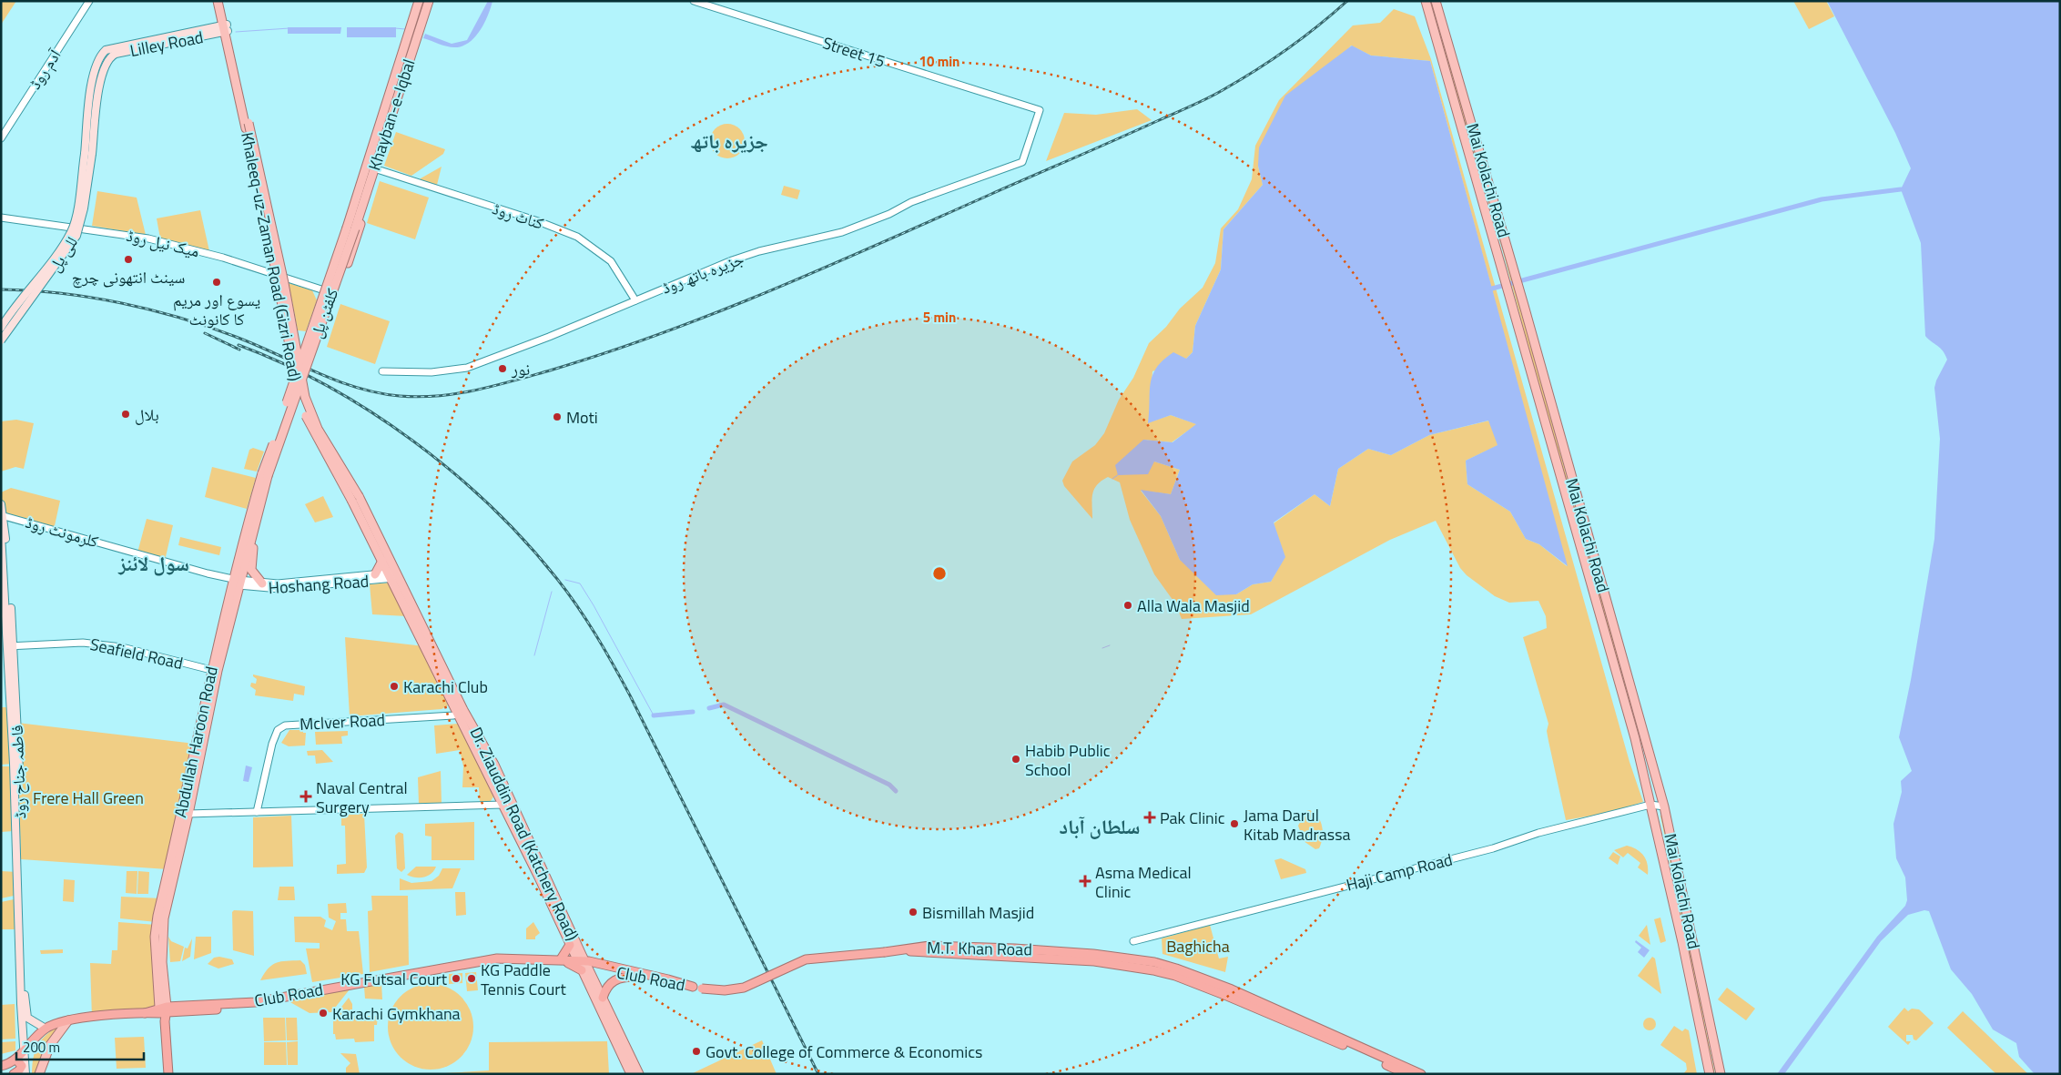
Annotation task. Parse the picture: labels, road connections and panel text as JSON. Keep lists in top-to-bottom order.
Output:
{
  "streets": {
    "highway": ["M.T. Khan Road", "Club Road"],
    "main road": [
      "Lilley Road",
      "Khayban-e-Iqbal",
      "Mai Kolachi Road",
      "للی پل",
      "Khaleeq-uz-Zaman Road (Gizri Road)",
      "کلفٹن پل",
      "Abdullah Haroon Road",
      "فاطمہ جناح روڈ",
      "Dr. Ziauddin Road (Katchery Road)"
    ],
    "street": [
      "Street 15",
      "آدم روڈ",
      "کناٹ روڈ",
      "میک نیل روڈ",
      "جزیرہ باتھ روڈ",
      "کلرمونٹ روڈ",
      "Hoshang Road",
      "Seafield Road",
      "Mclver Road",
      "Haji Camp Road"
    ]
  },
  "crossings": [
    ["Lilley Road", "للی پل"],
    ["Lilley Road", "Khaleeq-uz-Zaman Road (Gizri Road)"],
    ["Street 15", "جزیرہ باتھ روڈ"],
    ["Khayban-e-Iqbal", "کناٹ روڈ"],
    ["Khayban-e-Iqbal", "کلفٹن پل"],
    ["Mai Kolachi Road", "Haji Camp Road"],
    ["کناٹ روڈ", "جزیرہ باتھ روڈ"],
    ["Khaleeq-uz-Zaman Road (Gizri Road)", "Dr. Ziauddin Road (Katchery Road)"],
    ["کلفٹن پل", "Abdullah Haroon Road"],
    ["کلرمونٹ روڈ", "Hoshang Road"],
    ["کلرمونٹ روڈ", "Abdullah Haroon Road"],
    ["کلرمونٹ روڈ", "فاطمہ جناح روڈ"],
    ["Hoshang Road", "Abdullah Haroon Road"],
    ["Hoshang Road", "Dr. Ziauddin Road (Katchery Road)"],
    ["Seafield Road", "Abdullah Haroon Road"],
    ["Seafield Road", "فاطمہ جناح روڈ"],
    ["Mclver Road", "Dr. Ziauddin Road (Katchery Road)"],
    ["Abdullah Haroon Road", "Club Road"],
    ["Dr. Ziauddin Road (Katchery Road)", "Club Road"]
  ],
  "districts": ["جزیرہ باتھ", "سول لائنز", "سلطان آباد"],
  "parks": ["Frere Hall Green", "Baghicha"],
  "places": {
    "other": [
      "سینٹ انتھونی چرچ",
      "یسوع اور مریم کا کانونٹ",
      "نور",
      "بلال",
      "Moti",
      "Alla Wala Masjid",
      "Karachi Club",
      "Habib Public School",
      "Jama Darul Kitab Madrassa",
      "Bismillah Masjid",
      "KG Futsal Court",
      "KG Paddle Tennis Court",
      "Karachi Gymkhana",
      "Govt. College of Commerce & Economics"
    ],
    "health": ["Naval Central Surgery", "Pak Clinic", "Asma Medical Clinic"]
  },
  "scale_bar": "200 m",
  "rings": ["10 min", "5 min"]
}
